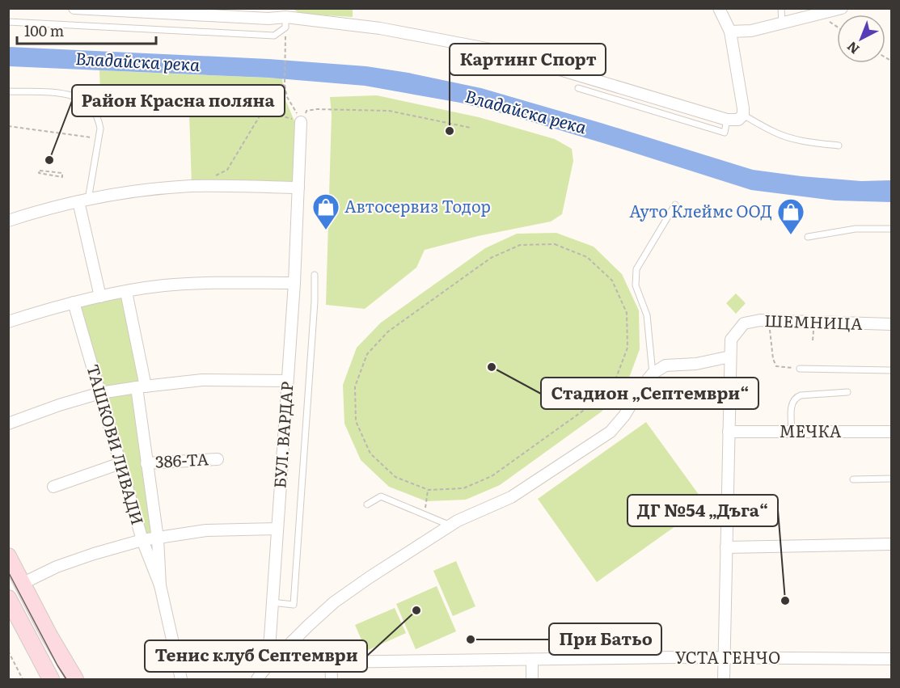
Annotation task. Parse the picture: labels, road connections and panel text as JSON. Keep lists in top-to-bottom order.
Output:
{
  "streets": {
    "street": [
      "ШЕМНИЦА",
      "МЕЧКА",
      "БУЛ. ВАРДАР",
      "ТАШКОВИ ЛИВАДИ",
      "386-ТА",
      "УСТА ГЕНЧО"
    ]
  },
  "crossings": [
    ["ШЕМНИЦА", "МЕЧКА"],
    ["ШЕМНИЦА", "УСТА ГЕНЧО"],
    ["ТАШКОВИ ЛИВАДИ", "386-ТА"]
  ],
  "water": ["Владайска река"],
  "places": {
    "other": [
      "Картинг Спорт",
      "Район Красна поляна",
      "Стадион „Септември“",
      "ДГ №54 „Дъга“",
      "Тенис клуб Септември",
      "При Батьо"
    ],
    "shop": ["Автосервиз Тодор", "Ауто Клеймс ООД"]
  },
  "scale_bar": "100 m",
  "north": "bottom left"
}
